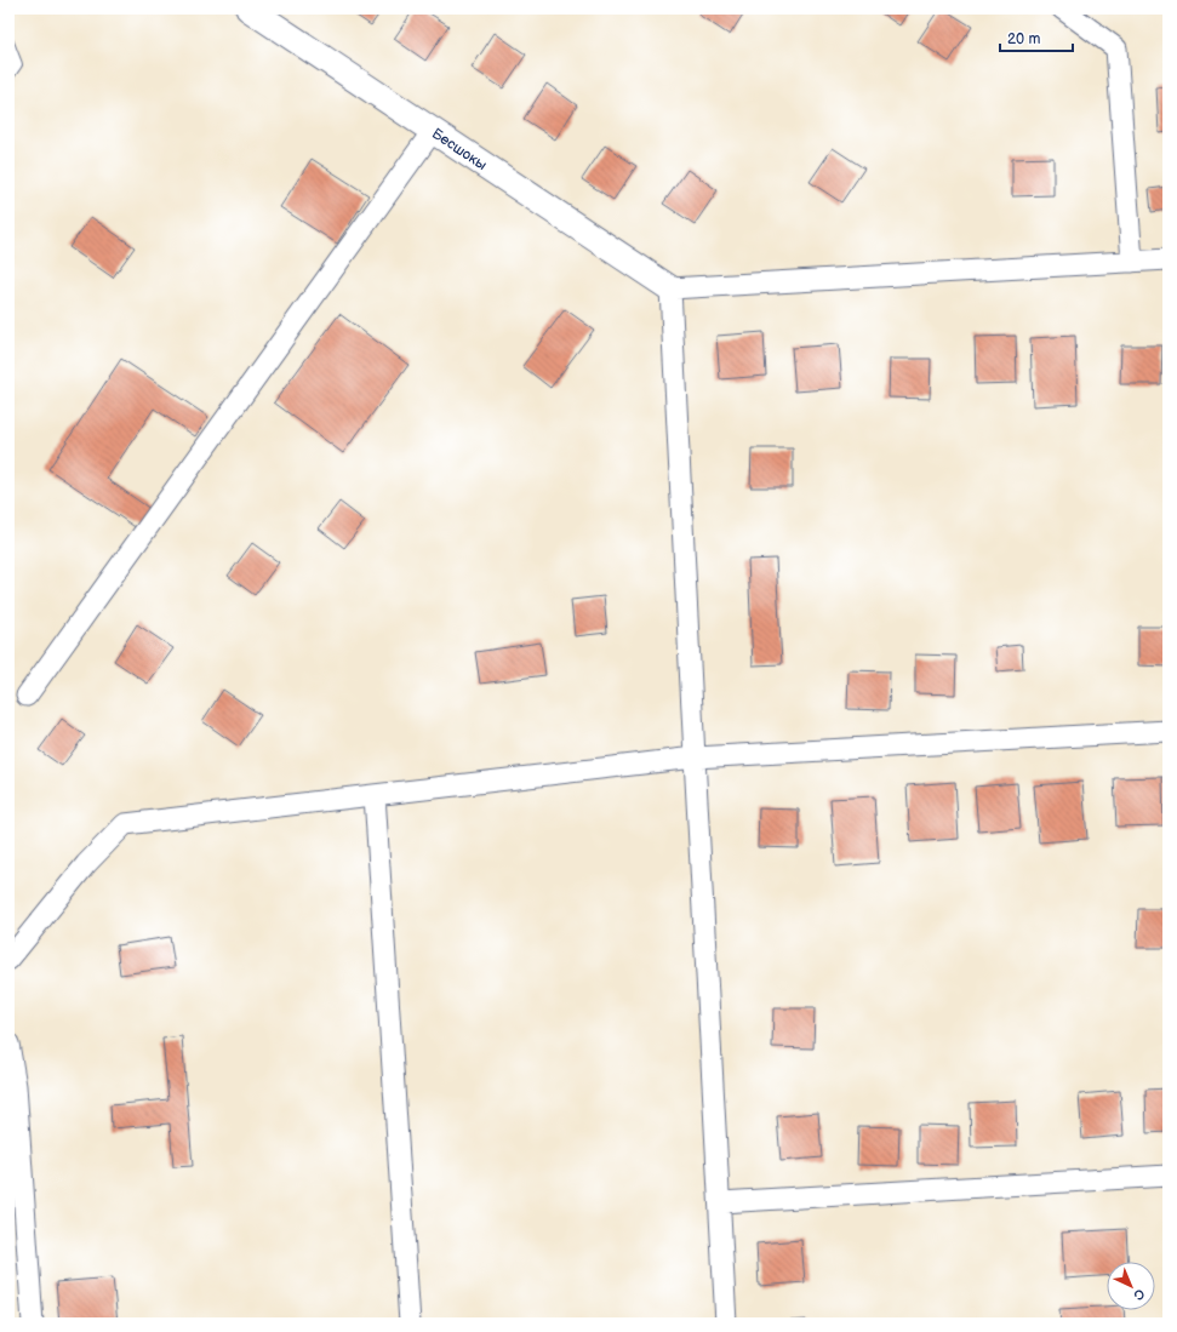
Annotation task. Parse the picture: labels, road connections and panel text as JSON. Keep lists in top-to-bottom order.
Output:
{
  "streets": {
    "street": ["Бесшокы"]
  },
  "scale_bar": "20 m",
  "north": "bottom right"
}
